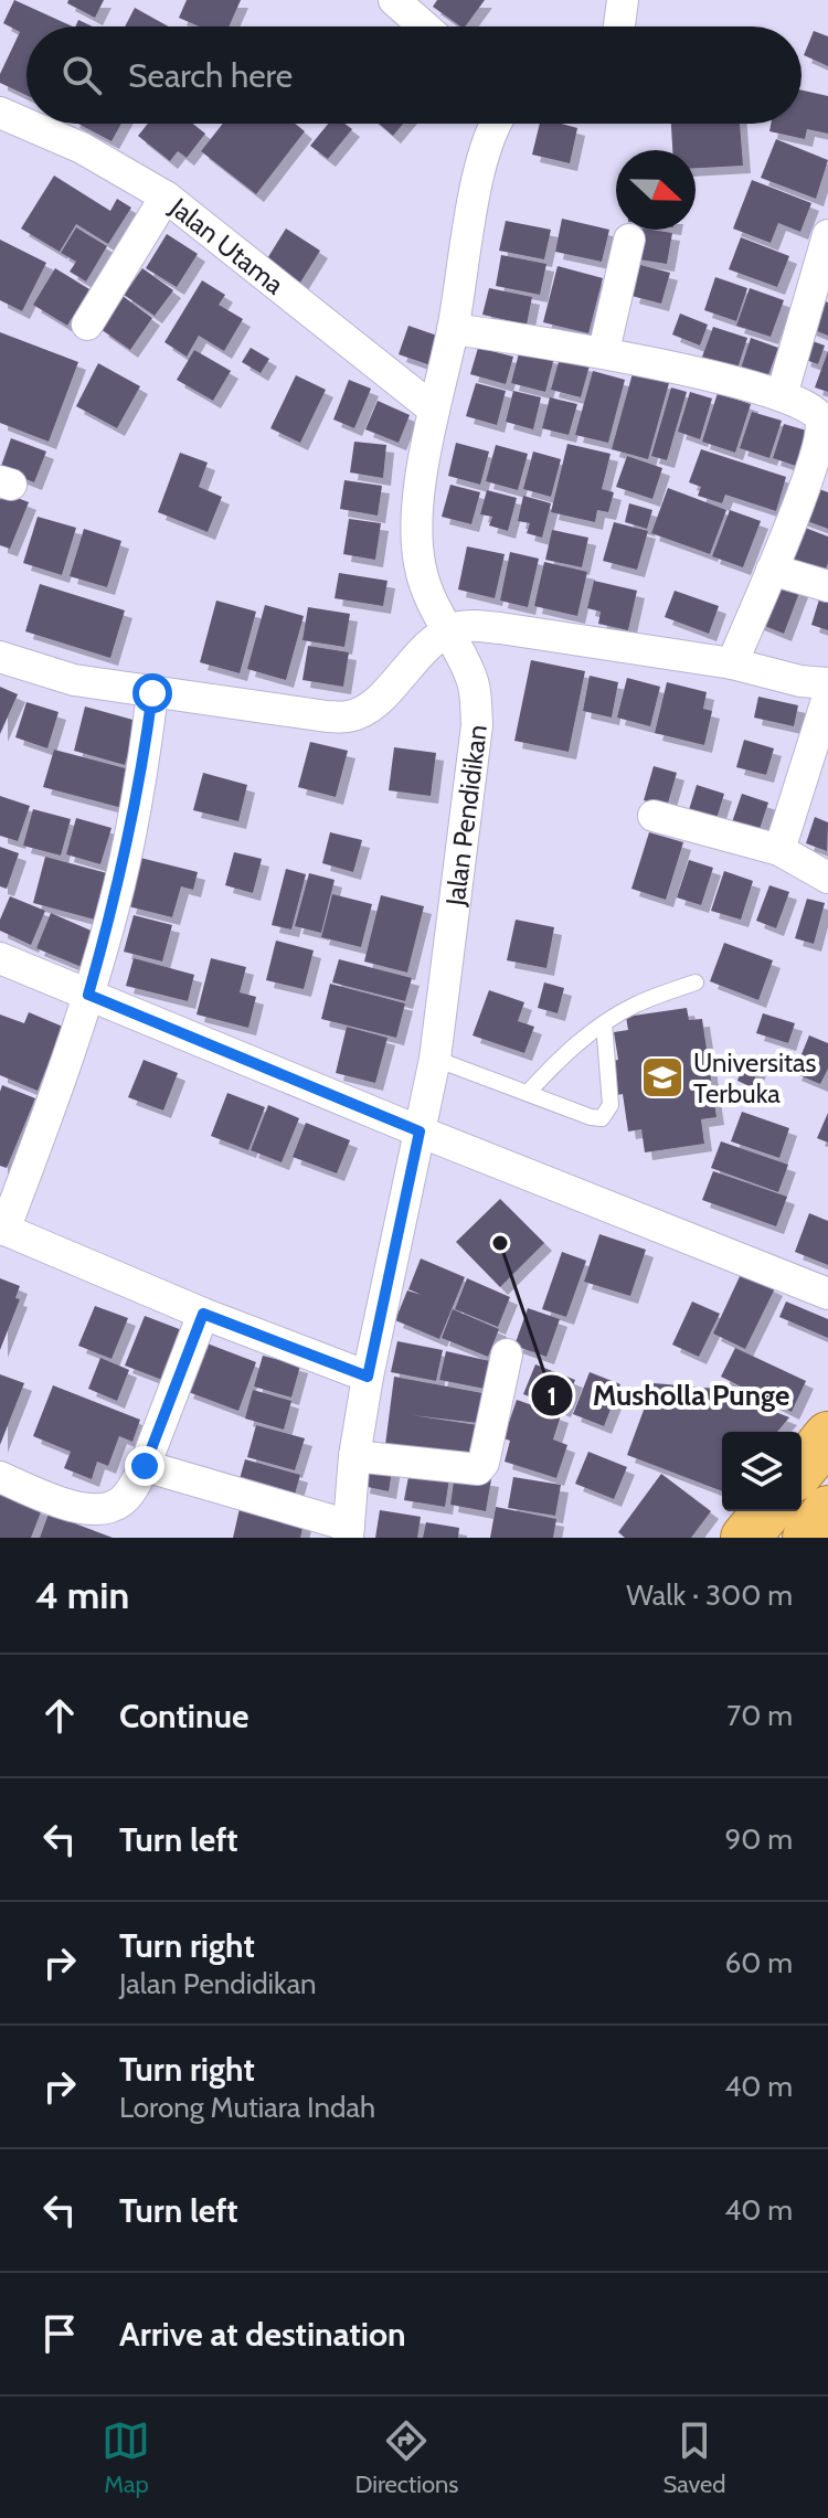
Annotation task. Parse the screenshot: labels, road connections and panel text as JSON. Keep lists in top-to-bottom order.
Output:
{
  "streets": {
    "street": ["Jalan Utama", "Jalan Pendidikan"]
  },
  "crossings": [
    ["Jalan Utama", "Jalan Pendidikan"]
  ],
  "places": {
    "school or university": ["Universitas Terbuka"],
    "other": ["Musholla Punge"]
  },
  "north": "right",
  "page": {
    "search": "Search here",
    "heading": ["4 min", "Walk · 300 m"],
    "list": [
      ["Continue", "70 m"],
      ["Turn left", "90 m"],
      ["Turn right", "Jalan Pendidikan", "60 m"],
      ["Turn right", "Lorong Mutiara Indah", "40 m"],
      ["Turn left", "40 m"],
      "Arrive at destination"
    ],
    "nav": ["Map", "Directions", "Saved"]
  }
}
